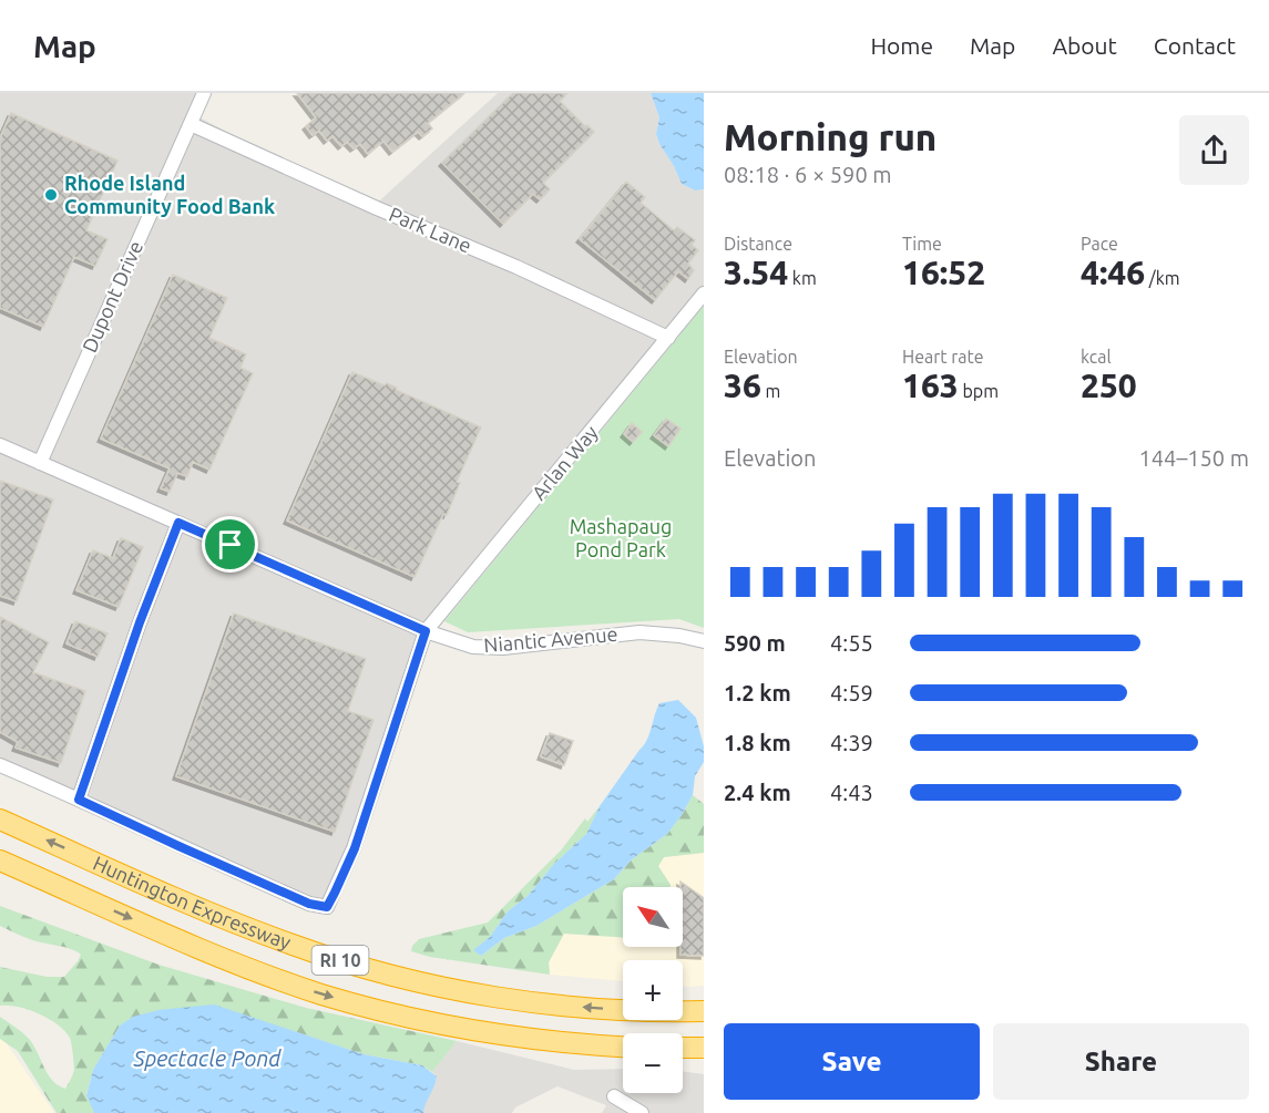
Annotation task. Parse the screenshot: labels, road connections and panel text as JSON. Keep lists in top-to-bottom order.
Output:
{
  "streets": {
    "highway": ["Huntington Expressway", "RI 10"],
    "street": [
      "Park Lane",
      "Dupont Drive",
      "Arlan Way",
      "Niantic Avenue"
    ]
  },
  "crossings": [
    ["Park Lane", "Dupont Drive"],
    ["Park Lane", "Arlan Way"],
    ["Dupont Drive", "Niantic Avenue"],
    ["Arlan Way", "Niantic Avenue"]
  ],
  "water": ["Spectacle Pond"],
  "parks": ["Mashapaug Pond Park"],
  "places": ["Rhode Island Community Food Bank"],
  "north": "top left",
  "page": {
    "header": "Map",
    "nav": [
      "Home",
      "Map",
      "About",
      "Contact"
    ],
    "heading": ["Morning run", "08:18 · 6 × 590 m"],
    "stats": [
      ["Distance", "3.54 km"],
      ["Time", "16:52"],
      ["Pace", "4:46 /km"],
      ["Elevation", "36 m"],
      ["Heart rate", "163 bpm"],
      ["kcal", "250"]
    ],
    "chart": ["Elevation", "144–150 m"],
    "list": [
      {
        "name": "590 m",
        "note": "4:55"
      },
      {
        "name": "1.2 km",
        "note": "4:59"
      },
      {
        "name": "1.8 km",
        "note": "4:39"
      },
      {
        "name": "2.4 km",
        "note": "4:43"
      }
    ],
    "map_buttons": ["+", "−"],
    "buttons": ["Save", "Share"]
  }
}
